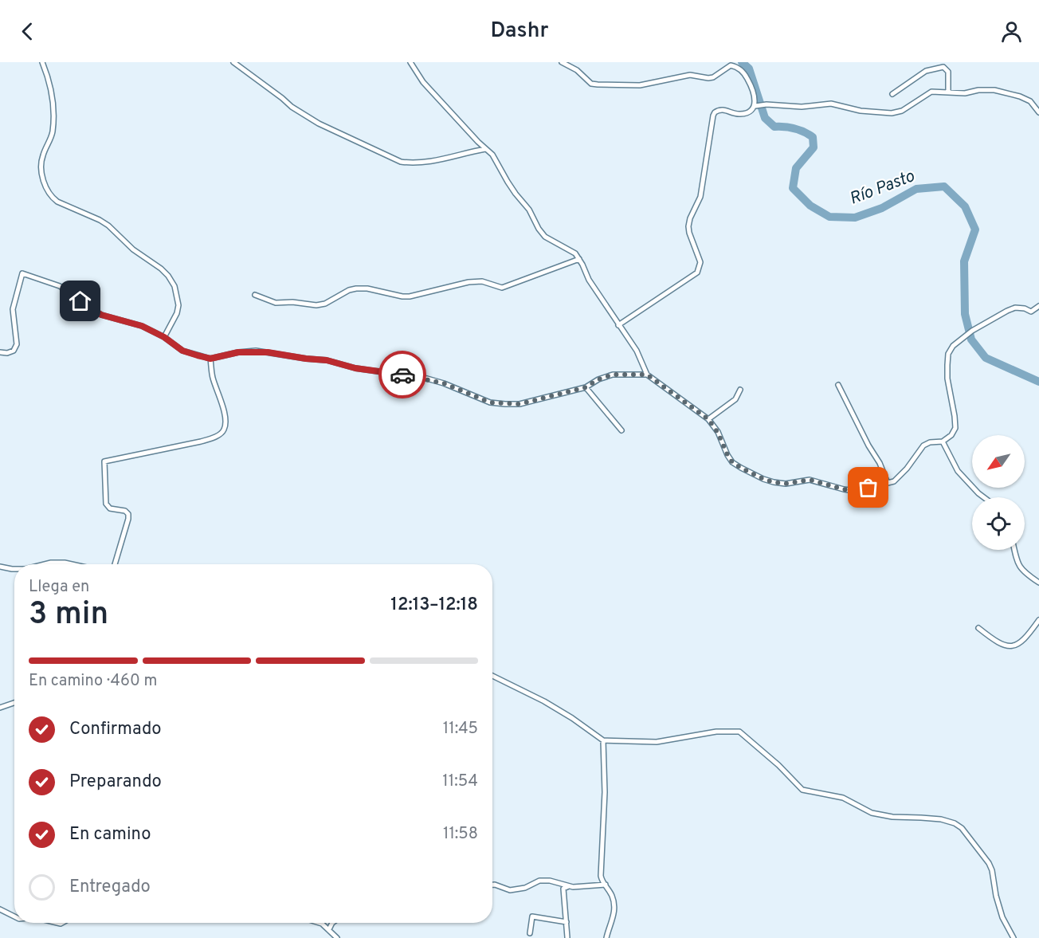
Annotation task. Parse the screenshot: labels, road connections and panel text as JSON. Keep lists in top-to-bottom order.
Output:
{
  "water": ["Río Pasto"],
  "north": "bottom left",
  "page": {
    "header": "Dashr",
    "heading": ["3 min", "Llega en", "12:13–12:18"],
    "bar": "En camino · 460 m",
    "list": [
      ["Confirmado", "11:45"],
      ["Preparando", "11:54"],
      ["En camino", "11:58"],
      "Entregado"
    ]
  }
}
